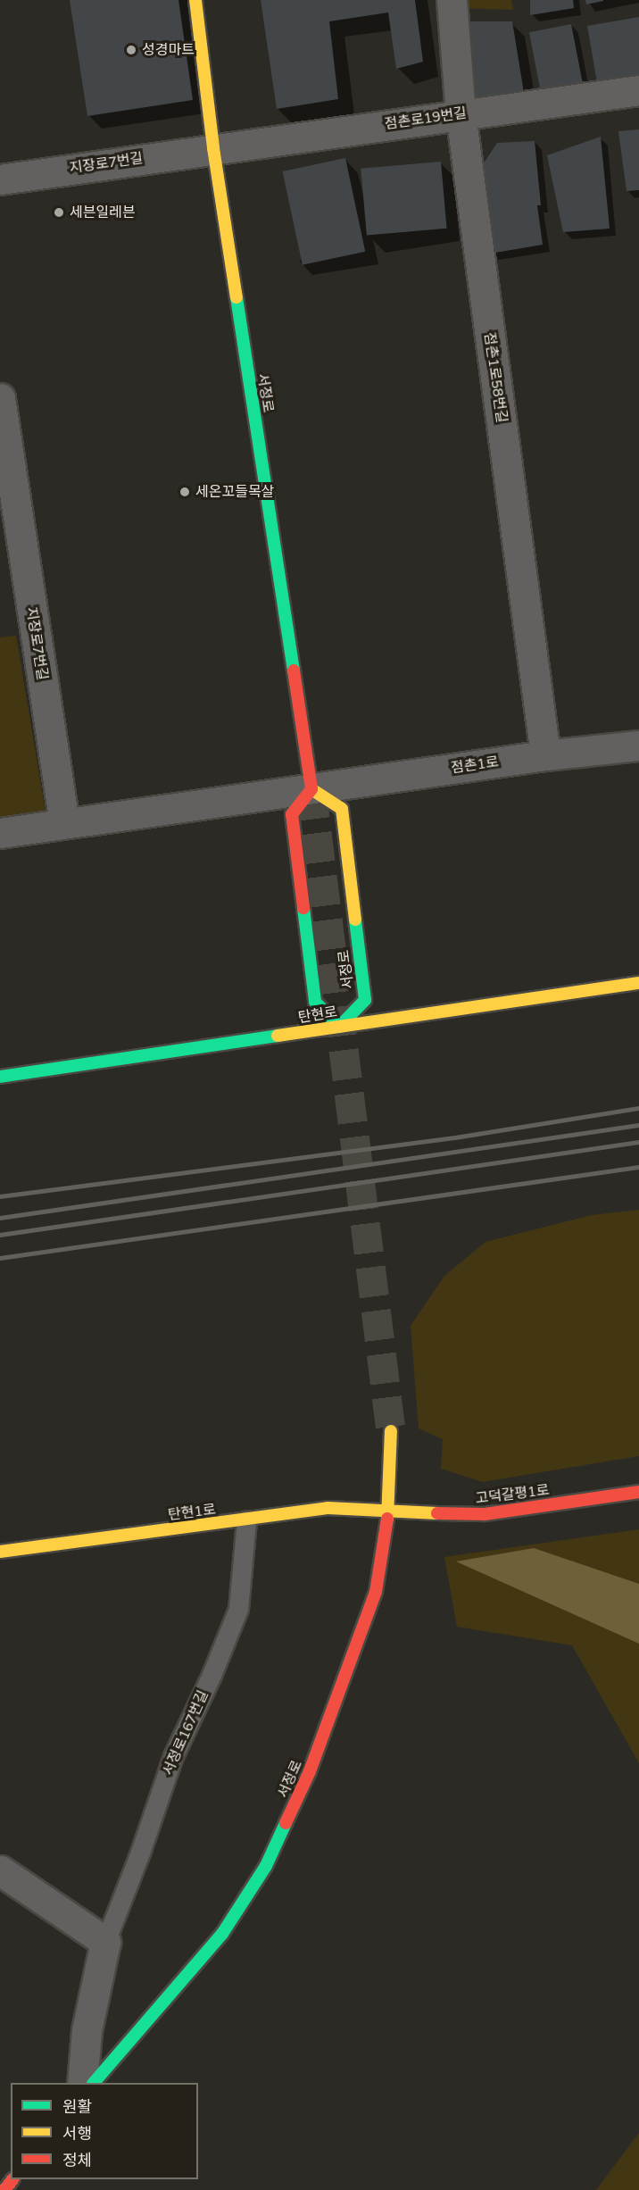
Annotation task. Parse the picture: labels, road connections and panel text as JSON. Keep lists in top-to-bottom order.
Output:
{
  "streets": {
    "street": [
      "점촌로19번길",
      "지장로7번길",
      "점촌1로58번길",
      "서정로",
      "점촌1로",
      "탄현로",
      "고덕갈평1로",
      "탄현1로",
      "서정로167번길"
    ]
  },
  "crossings": [
    ["점촌로19번길", "지장로7번길"],
    ["점촌로19번길", "점촌1로58번길"],
    ["점촌로19번길", "서정로"],
    ["지장로7번길", "서정로"],
    ["지장로7번길", "점촌1로"],
    ["점촌1로58번길", "점촌1로"],
    ["서정로", "점촌1로"],
    ["서정로", "탄현로"],
    ["서정로", "고덕갈평1로"],
    ["서정로", "탄현1로"],
    ["고덕갈평1로", "탄현1로"],
    ["탄현1로", "서정로167번길"]
  ],
  "places": ["성경마트", "세븐일레븐", "세온꼬들목살"],
  "legend": ["원활", "서행", "정체"]
}
